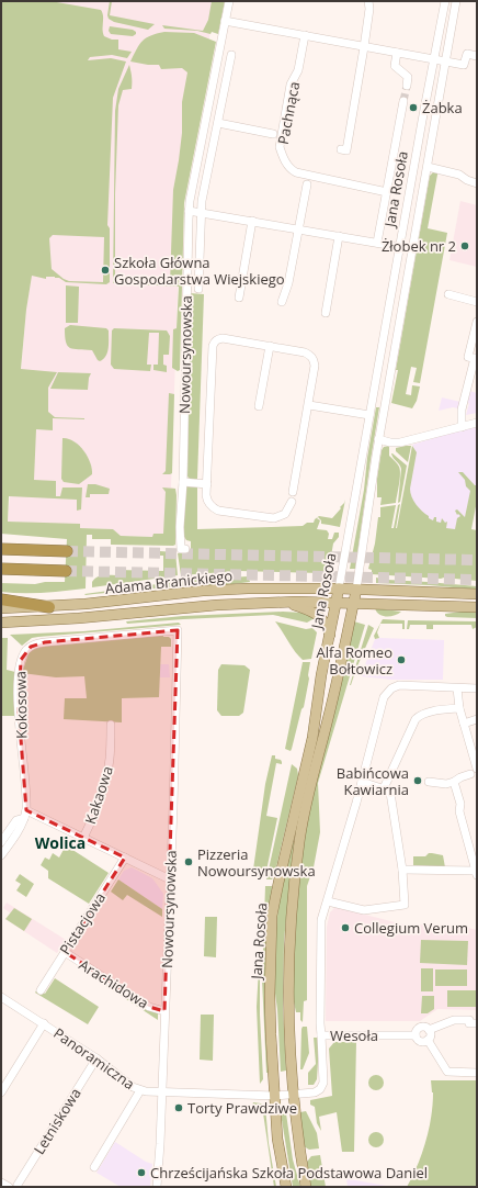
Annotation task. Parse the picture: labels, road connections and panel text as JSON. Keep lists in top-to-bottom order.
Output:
{
  "streets": {
    "main road": ["Jana Rosoła", "Adama Branickiego"],
    "street": [
      "Pachnąca",
      "Nowoursynowska",
      "Kokosowa",
      "Kakaowa",
      "Pistacjowa",
      "Arachidowa",
      "Wesoła",
      "Panoramiczna",
      "Letniskowa"
    ]
  },
  "crossings": [
    ["Jana Rosoła", "Adama Branickiego"],
    ["Jana Rosoła", "Wesoła"],
    ["Jana Rosoła", "Panoramiczna"],
    ["Nowoursynowska", "Kokosowa"],
    ["Nowoursynowska", "Arachidowa"],
    ["Nowoursynowska", "Panoramiczna"],
    ["Pistacjowa", "Arachidowa"],
    ["Wesoła", "Panoramiczna"],
    ["Panoramiczna", "Letniskowa"]
  ],
  "districts": ["Wolica"],
  "places": [
    "Żabka",
    "Żłobek nr 2",
    "Szkoła Główna Gospodarstwa Wiejskiego",
    "Alfa Romeo Bołtowicz",
    "Babińcowa Kawiarnia",
    "Pizzeria Nowoursynowska",
    "Collegium Verum",
    "Torty Prawdziwe",
    "Chrześcijańska Szkoła Podstawowa Daniel"
  ]
}
